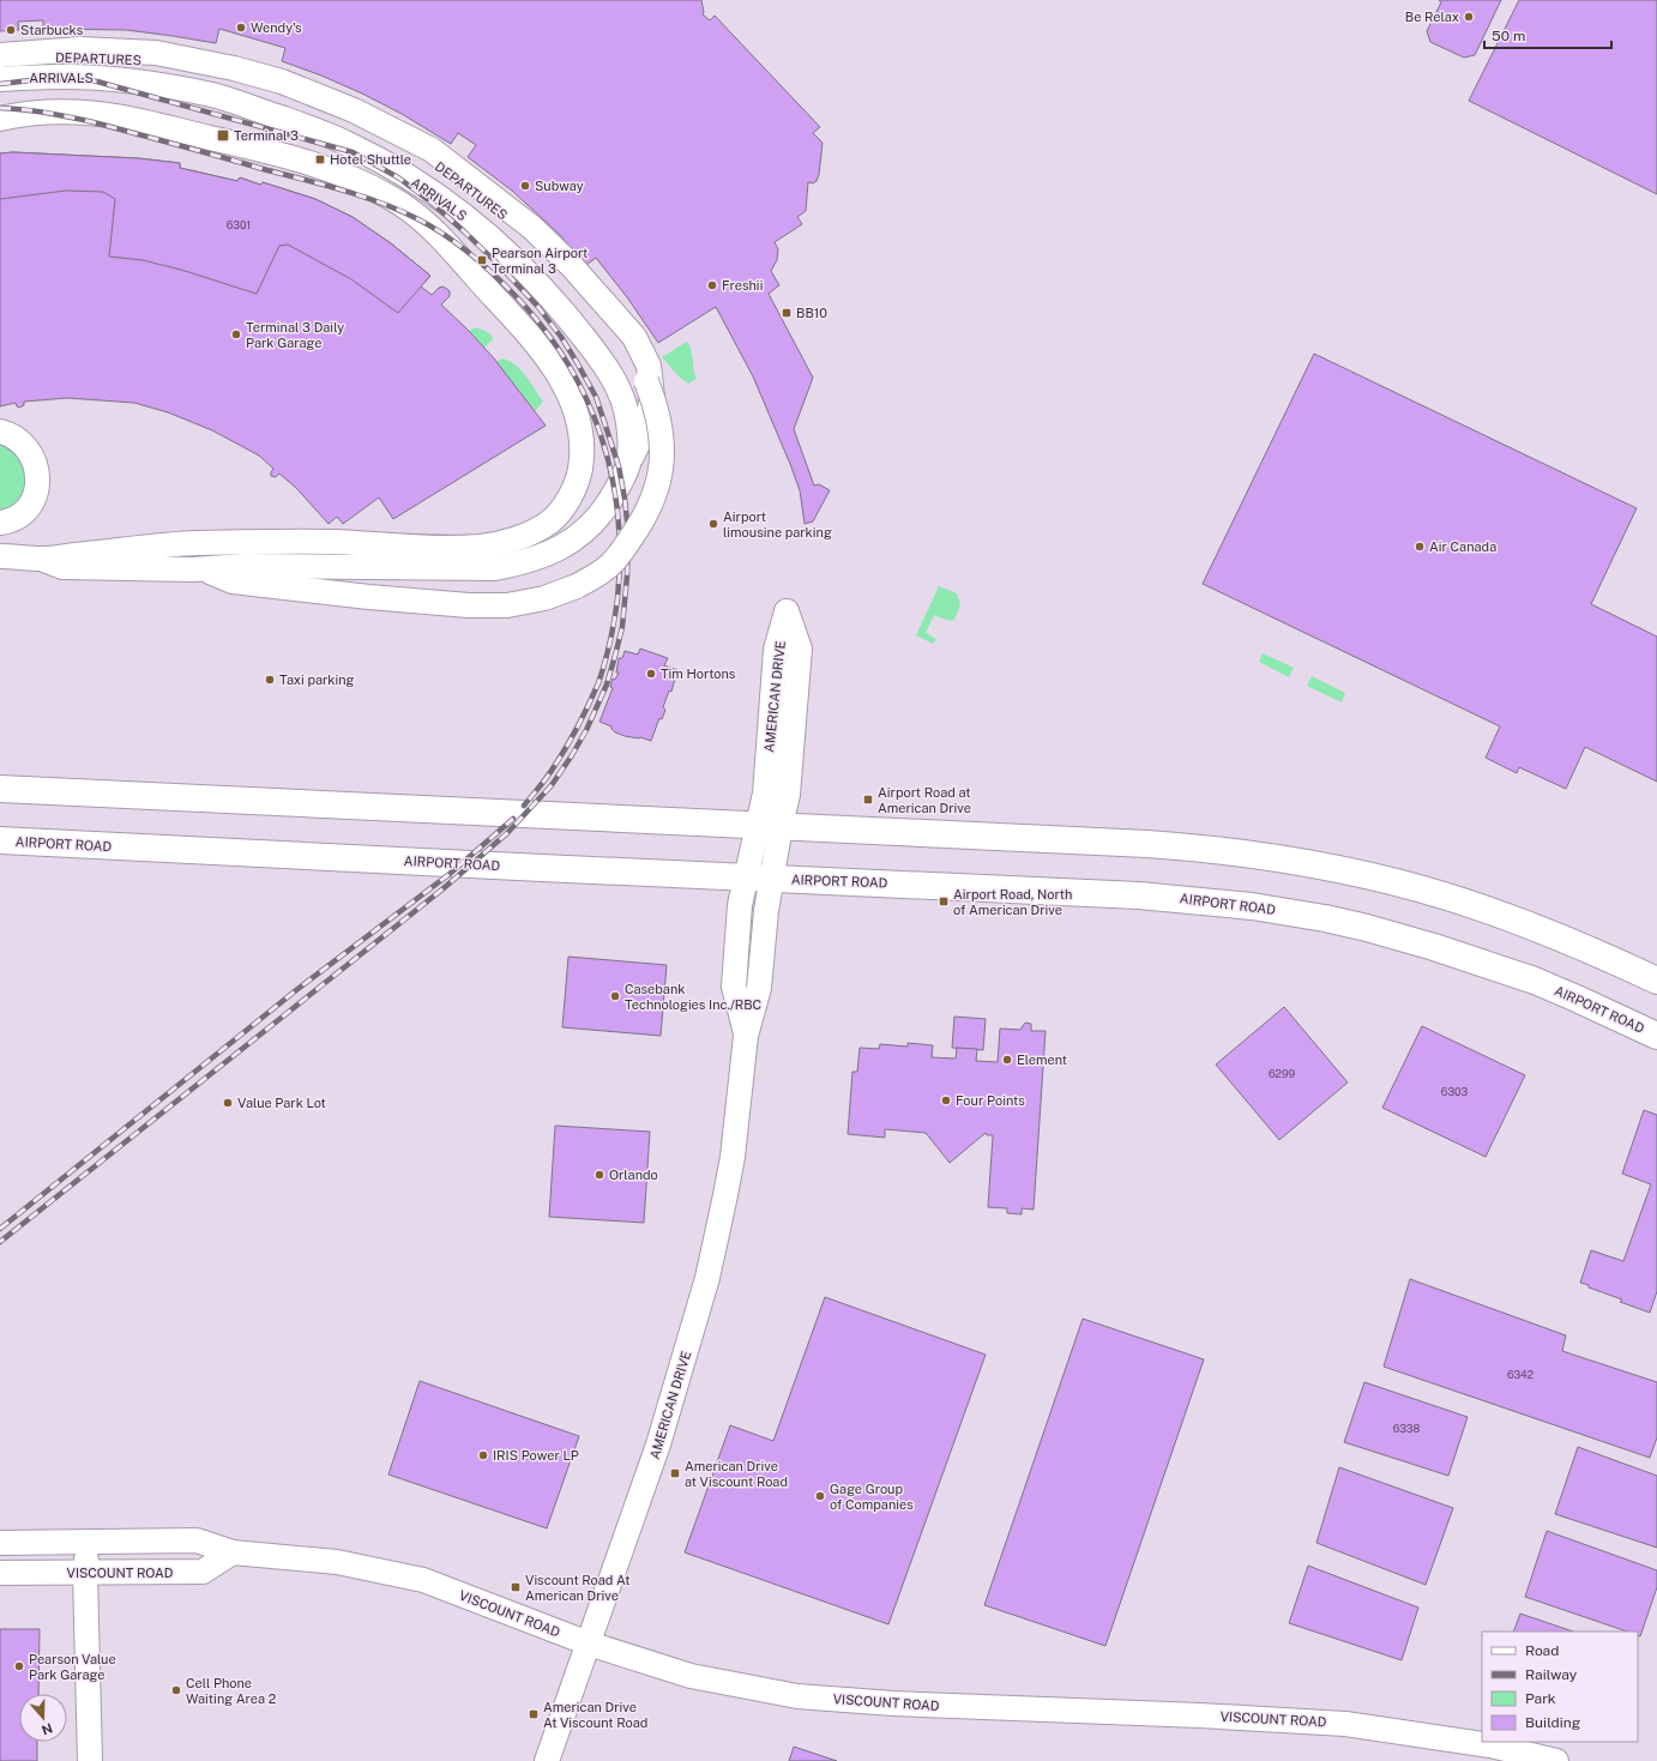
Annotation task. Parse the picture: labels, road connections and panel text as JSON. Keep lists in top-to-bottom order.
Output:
{
  "streets": {
    "main road": ["AIRPORT ROAD"],
    "street": [
      "DEPARTURES",
      "ARRIVALS",
      "AMERICAN DRIVE",
      "VISCOUNT ROAD"
    ]
  },
  "crossings": [
    ["AMERICAN DRIVE", "AIRPORT ROAD"],
    ["AMERICAN DRIVE", "VISCOUNT ROAD"]
  ],
  "places": {
    "other": [
      "Be Relax",
      "Wendy's",
      "Starbucks",
      "Subway",
      "Freshii",
      "Terminal 3 Daily Park Garage",
      "Airport limousine parking",
      "Air Canada",
      "Tim Hortons",
      "Taxi parking",
      "Casebank Technologies Inc./RBC",
      "Element",
      "Four Points",
      "Value Park Lot",
      "Orlando",
      "IRIS Power LP",
      "Gage Group of Companies",
      "Pearson Value Park Garage",
      "Cell Phone Waiting Area 2"
    ],
    "transit": [
      "Terminal 3",
      "Hotel Shuttle",
      "Pearson Airport Terminal 3",
      "BB10",
      "Airport Road at American Drive",
      "Airport Road, North of American Drive",
      "American Drive at Viscount Road",
      "Viscount Road At American Drive",
      "American Drive At Viscount Road"
    ]
  },
  "house_numbers": [
    "6301",
    "6299",
    "6303",
    "6342",
    "6338"
  ],
  "legend": [
    "Road",
    "Railway",
    "Park",
    "Building"
  ],
  "scale_bar": "50 m",
  "north": "bottom"
}
